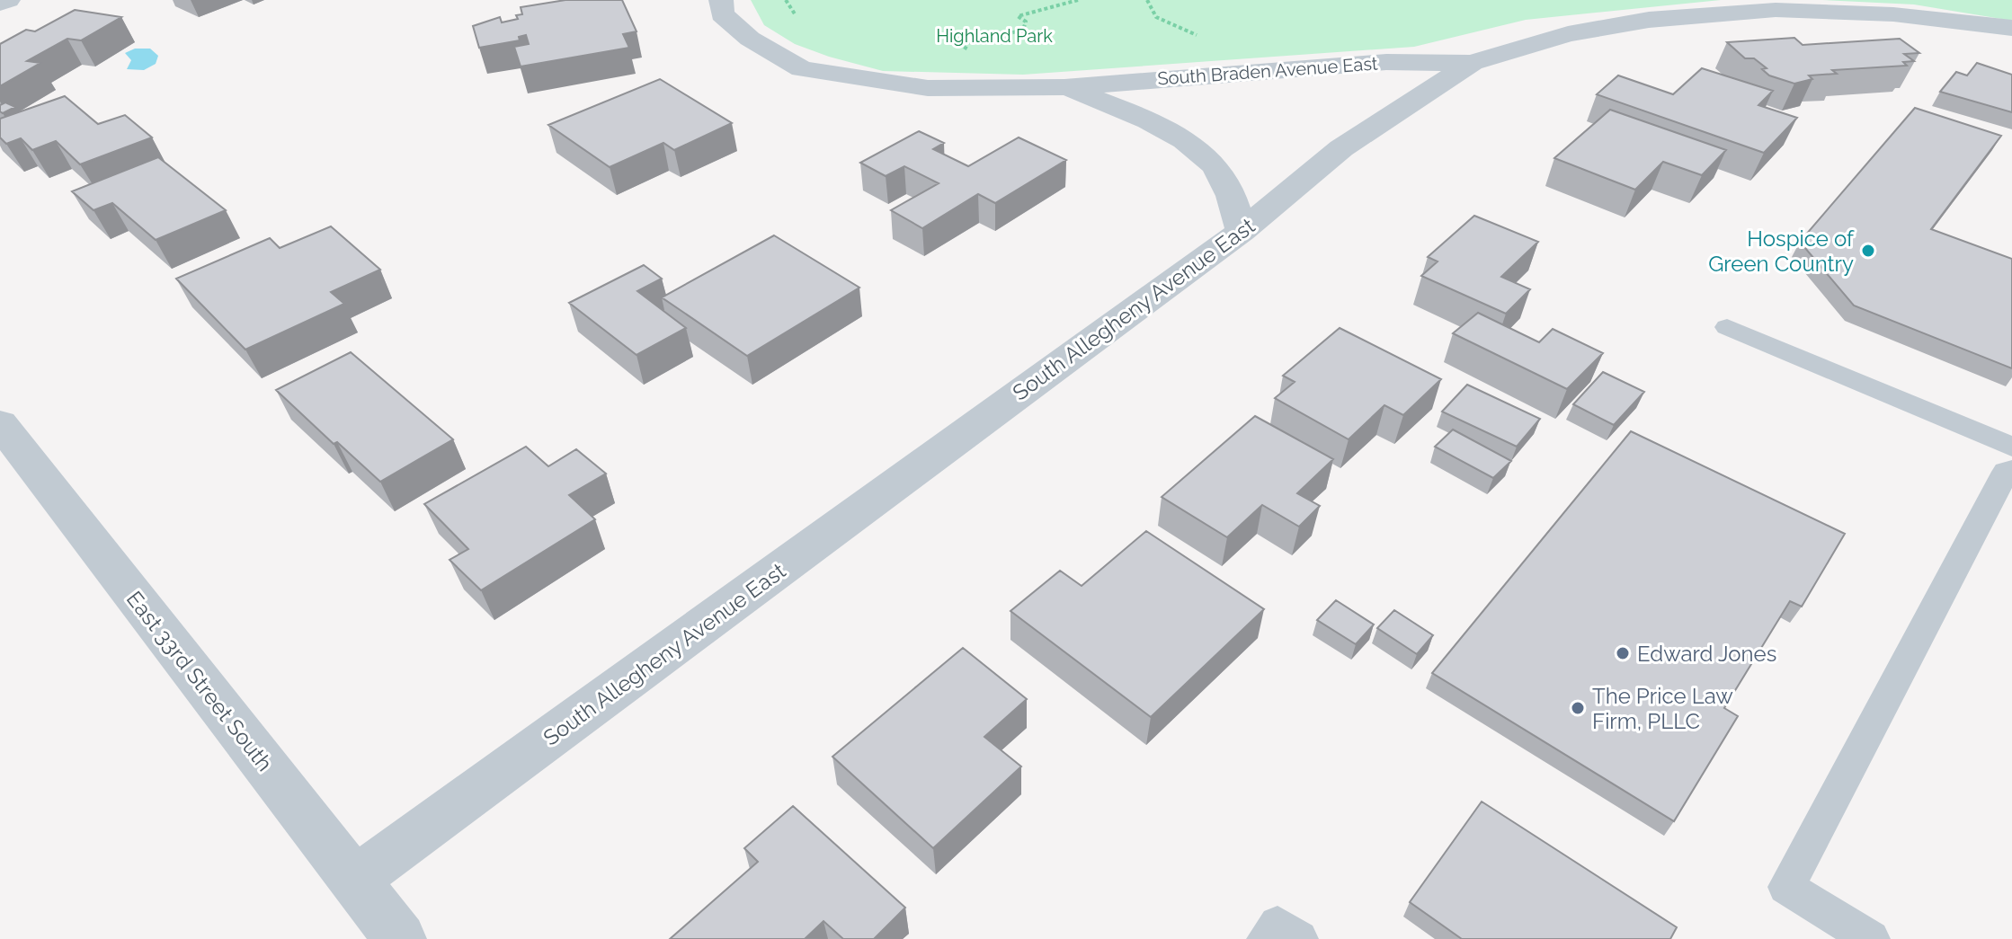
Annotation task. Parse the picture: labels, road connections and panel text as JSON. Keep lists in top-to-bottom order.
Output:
{
  "streets": {
    "street": ["South Braden Avenue East", "South Allegheny Avenue East", "East 33rd Street South"]
  },
  "crossings": [
    ["South Braden Avenue East", "South Allegheny Avenue East"],
    ["South Allegheny Avenue East", "East 33rd Street South"]
  ],
  "parks": ["Highland Park"],
  "places": ["Hospice of Green Country", "Edward Jones", "The Price Law Firm, PLLC"]
}
